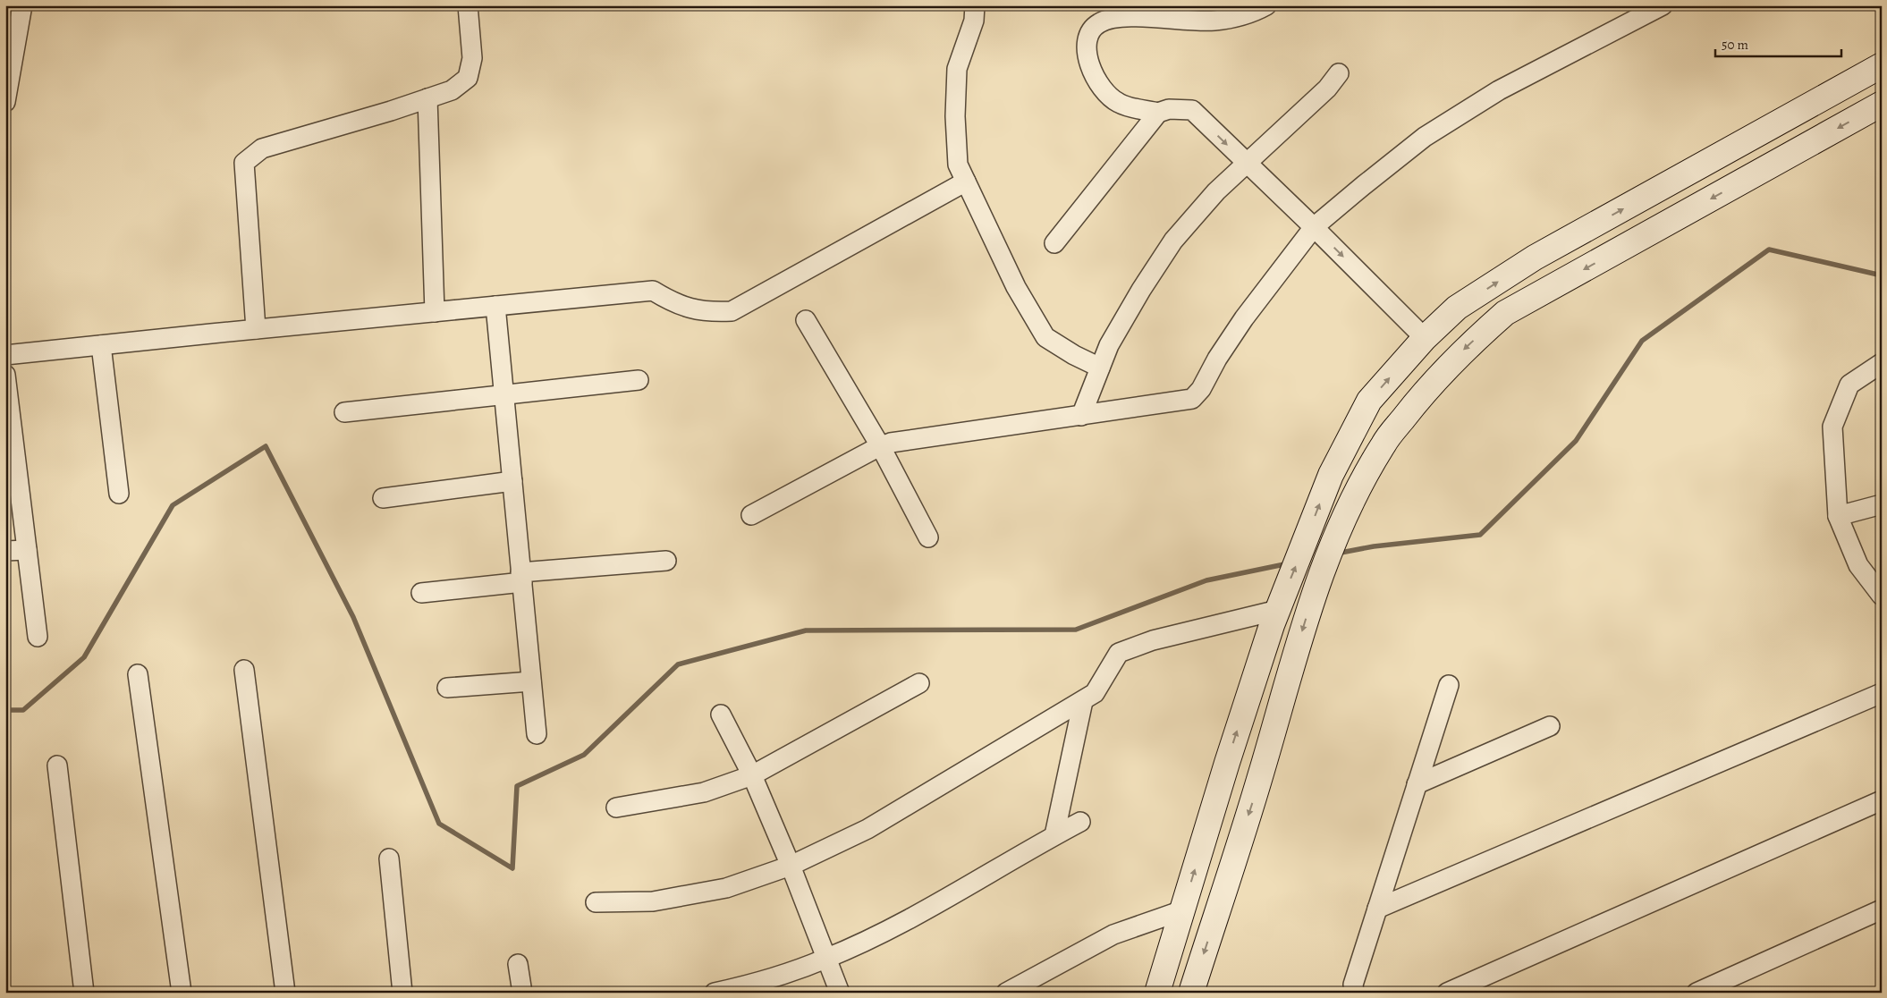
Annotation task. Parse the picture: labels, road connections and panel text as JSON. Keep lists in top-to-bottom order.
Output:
{
  "scale_bar": "50 m"
}
